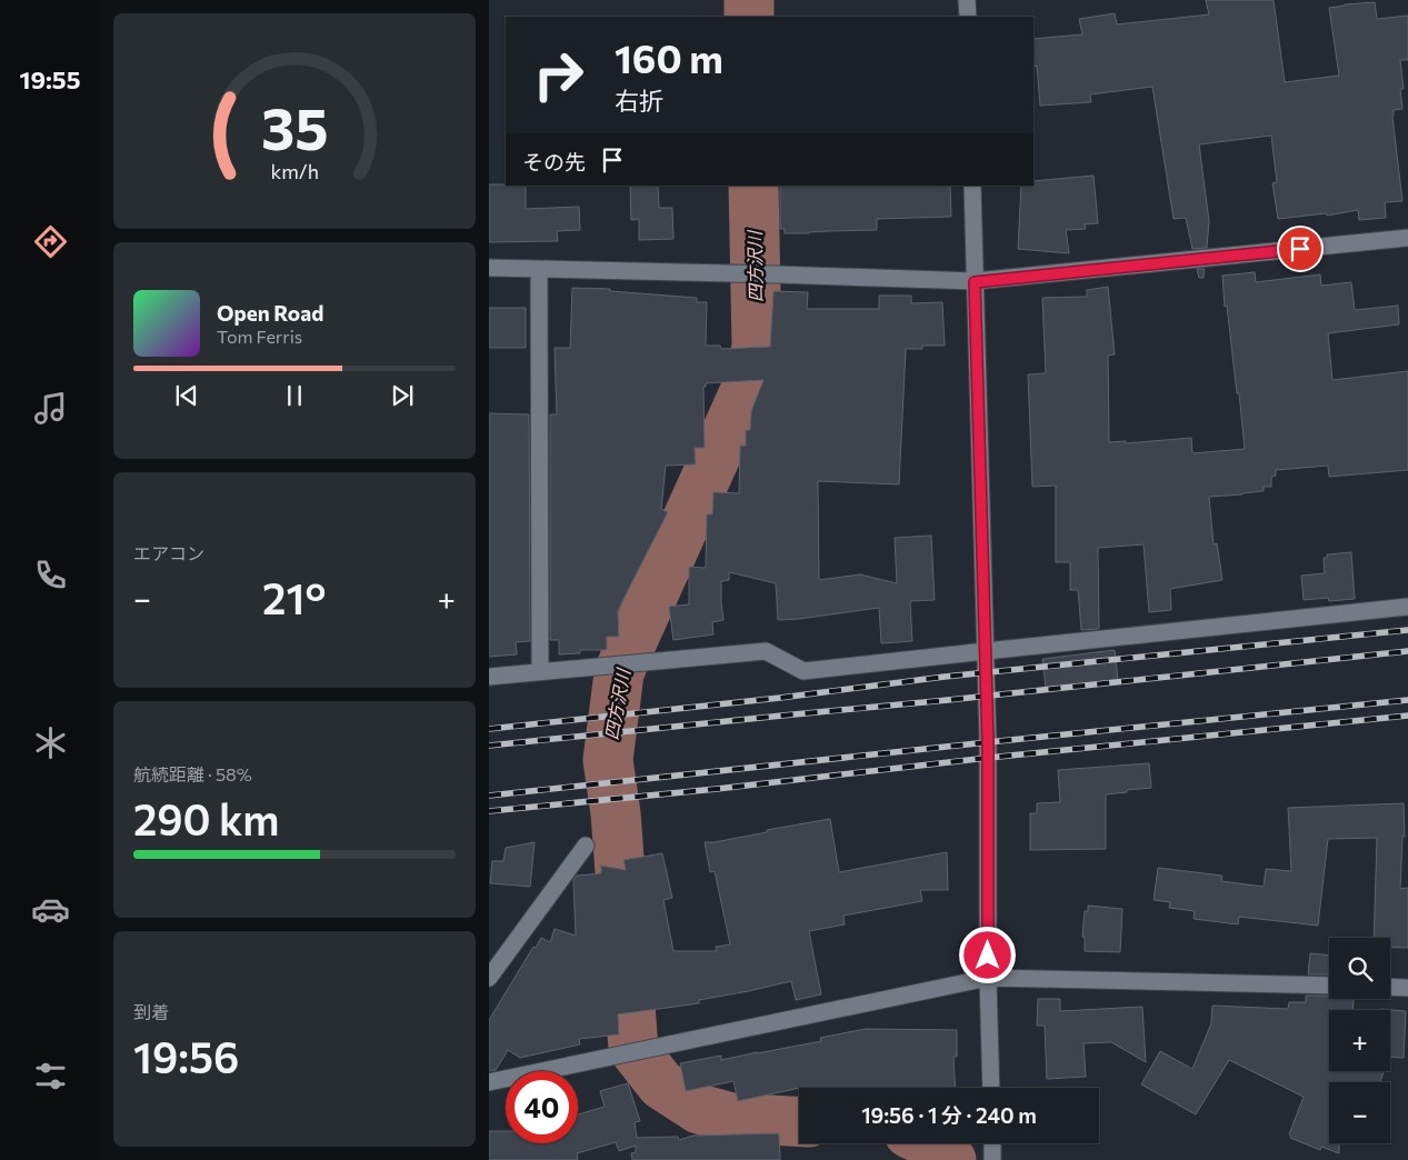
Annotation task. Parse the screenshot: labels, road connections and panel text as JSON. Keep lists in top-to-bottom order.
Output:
{
  "water": ["四方沢川"],
  "page": {
    "tabs": "19:55",
    "turn": ["160 m", "右折"],
    "then": "その先",
    "song": ["Open Road", "Tom Ferris"],
    "tile": [
      "エアコン",
      ["航続距離 · 58%", "290 km"],
      ["到着", "19:56"]
    ],
    "heat": ["−", "21°", "+"],
    "map_buttons": ["+", "−"],
    "limit": "40",
    "trip": "19:56 · 1 分 · 240 m",
    "gauge": ["35", "km/h"]
  }
}
